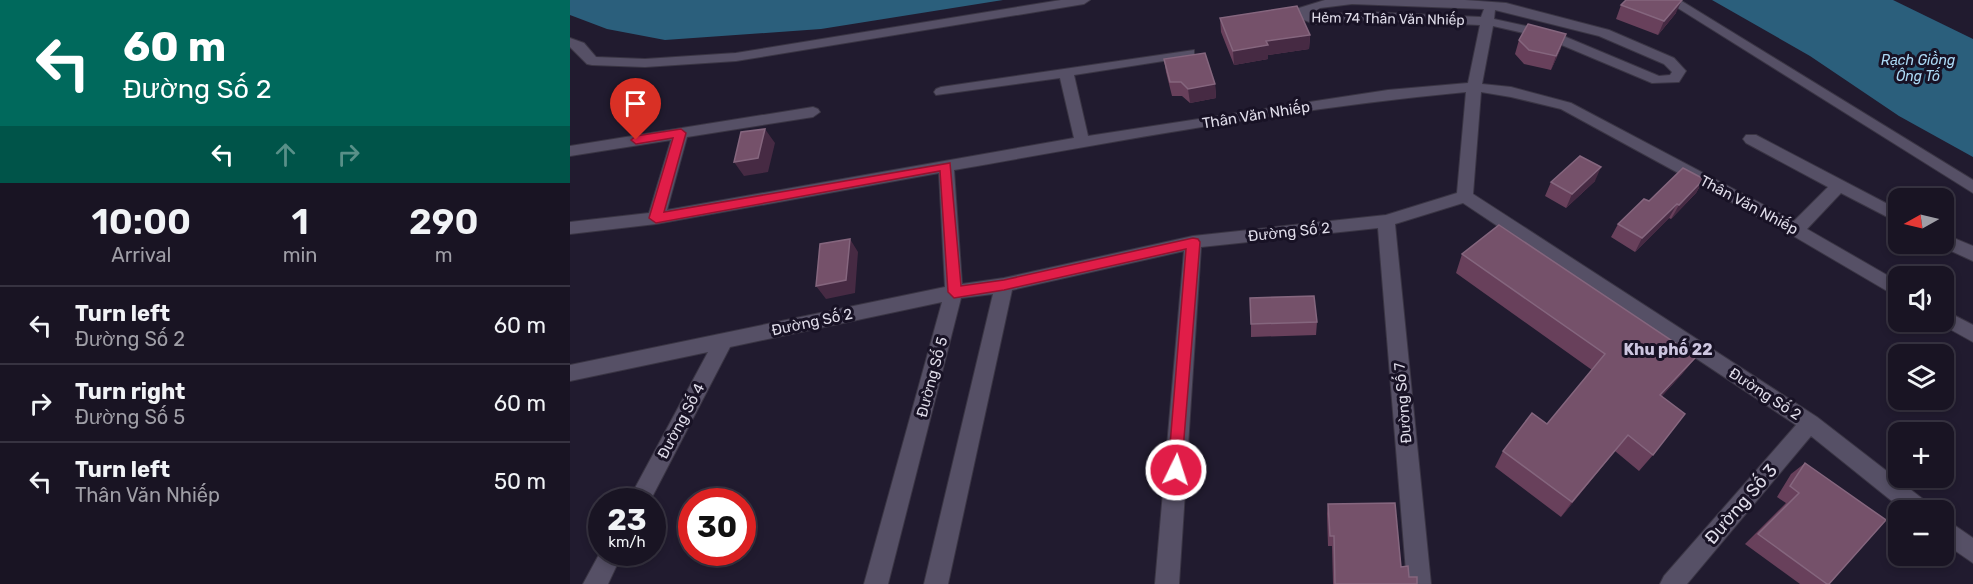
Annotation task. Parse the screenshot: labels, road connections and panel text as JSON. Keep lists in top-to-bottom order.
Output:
{
  "streets": {
    "street": [
      "Hẻm 74 Thân Văn Nhiếp",
      "Thân Văn Nhiếp",
      "Đường Số 2",
      "Đường Số 5",
      "Đường Số 7",
      "Đường Số 4",
      "Đường Số 3"
    ]
  },
  "crossings": [
    ["Hẻm 74 Thân Văn Nhiếp", "Thân Văn Nhiếp"],
    ["Hẻm 74 Thân Văn Nhiếp", "Đường Số 2"],
    ["Thân Văn Nhiếp", "Đường Số 5"],
    ["Đường Số 2", "Đường Số 5"],
    ["Đường Số 2", "Đường Số 7"],
    ["Đường Số 2", "Đường Số 4"],
    ["Đường Số 2", "Đường Số 3"]
  ],
  "districts": ["Khu phố 22"],
  "water": ["Rạch Giồng Ông Tố"],
  "north": "left",
  "page": {
    "turn": ["60 m", "Đường Số 2"],
    "eta": [
      "10:00",
      "Arrival",
      "1",
      "min",
      "290",
      "m"
    ],
    "map_buttons": ["+", "−"],
    "list": [
      {
        "name": "Turn left",
        "note": "Đường Số 2",
        "value": "60 m"
      },
      {
        "name": "Turn right",
        "note": "Đường Số 5",
        "value": "60 m"
      },
      {
        "name": "Turn left",
        "note": "Thân Văn Nhiếp",
        "value": "50 m"
      }
    ],
    "speed": "23 km/h",
    "limit": "30"
  }
}
